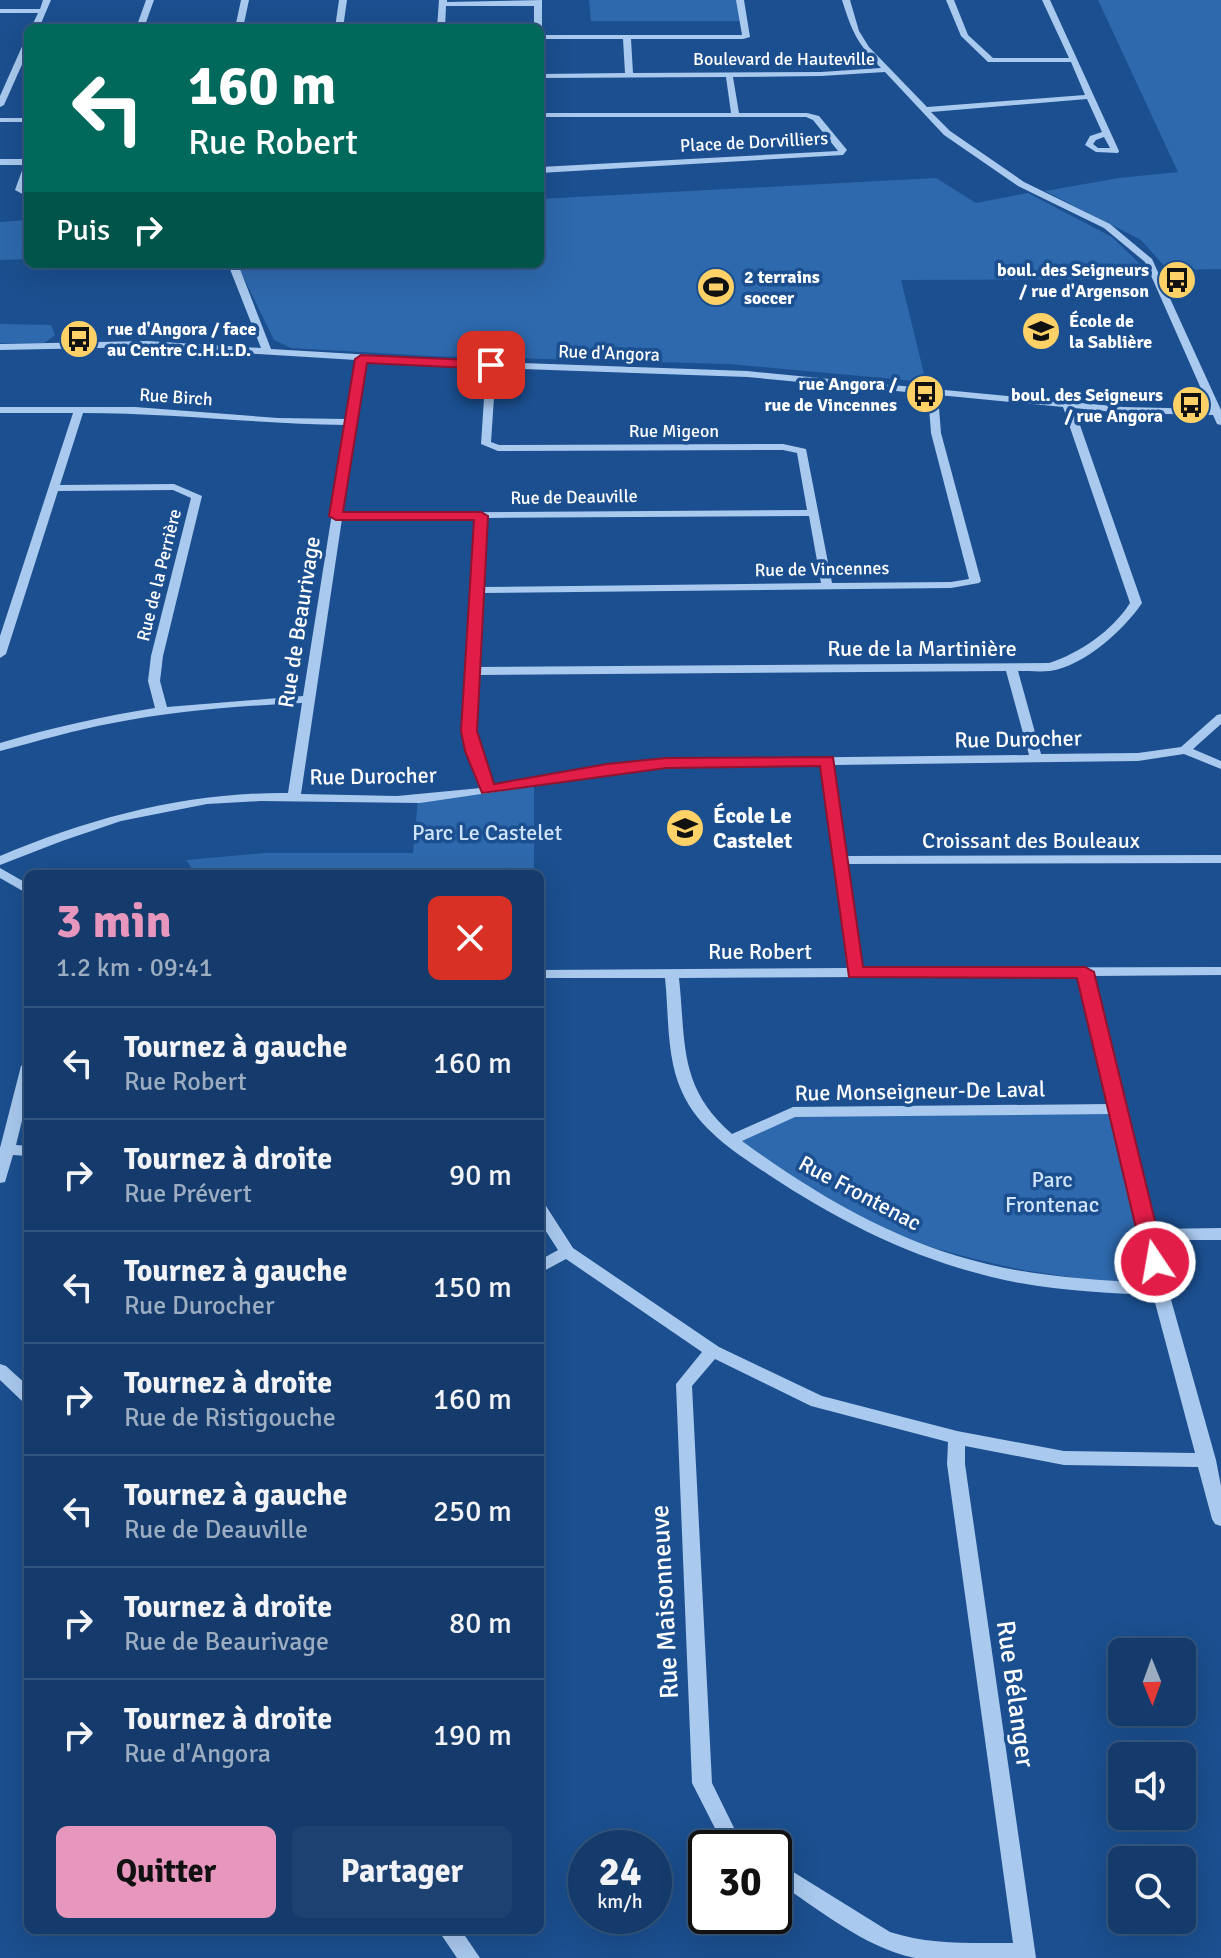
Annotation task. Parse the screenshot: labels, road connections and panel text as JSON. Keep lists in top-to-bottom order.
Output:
{
  "streets": {
    "street": [
      "Boulevard de Hauteville",
      "Place de Dorvilliers",
      "Rue d'Angora",
      "Rue Birch",
      "Rue Migeon",
      "Rue de Deauville",
      "Rue de Vincennes",
      "Rue de la Perrière",
      "Rue de Beaurivage",
      "Rue de la Martinière",
      "Rue Durocher",
      "Croissant des Bouleaux",
      "Rue Robert",
      "Rue Monseigneur-De Laval",
      "Rue Frontenac",
      "Rue Maisonneuve",
      "Rue Bélanger"
    ]
  },
  "crossings": [
    ["Rue d'Angora", "Rue Migeon"],
    ["Rue d'Angora", "Rue de Vincennes"],
    ["Rue d'Angora", "Rue de Beaurivage"],
    ["Rue d'Angora", "Rue de la Martinière"],
    ["Rue Birch", "Rue de Beaurivage"],
    ["Rue Migeon", "Rue de Deauville"],
    ["Rue Migeon", "Rue de Vincennes"],
    ["Rue de Deauville", "Rue de Beaurivage"],
    ["Rue de Beaurivage", "Rue Durocher"],
    ["Rue Robert", "Rue Frontenac"],
    ["Rue Monseigneur-De Laval", "Rue Frontenac"]
  ],
  "parks": ["Parc Le Castelet", "Parc Frontenac"],
  "places": {
    "bus stop": [
      "boul. des Seigneurs / rue d'Argenson",
      "rue d'Angora / face au Centre C.H.L.D.",
      "rue Angora / rue de Vincennes",
      "boul. des Seigneurs / rue Angora"
    ],
    "sports": ["2 terrains soccer"],
    "school or university": ["École de la Sablière", "École Le Castelet"]
  },
  "north": "bottom",
  "page": {
    "turn": ["160 m", "Rue Robert"],
    "then": "Puis",
    "heading": ["3 min", "1.2 km · 09:41"],
    "list": [
      {
        "name": "Tournez à gauche",
        "note": "Rue Robert",
        "value": "160 m"
      },
      {
        "name": "Tournez à droite",
        "note": "Rue Prévert",
        "value": "90 m"
      },
      {
        "name": "Tournez à gauche",
        "note": "Rue Durocher",
        "value": "150 m"
      },
      {
        "name": "Tournez à droite",
        "note": "Rue de Ristigouche",
        "value": "160 m"
      },
      {
        "name": "Tournez à gauche",
        "note": "Rue de Deauville",
        "value": "250 m"
      },
      {
        "name": "Tournez à droite",
        "note": "Rue de Beaurivage",
        "value": "80 m"
      },
      {
        "name": "Tournez à droite",
        "note": "Rue d'Angora",
        "value": "190 m"
      }
    ],
    "buttons": ["Quitter", "Partager"],
    "speed": "24 km/h",
    "limit": "30"
  }
}
